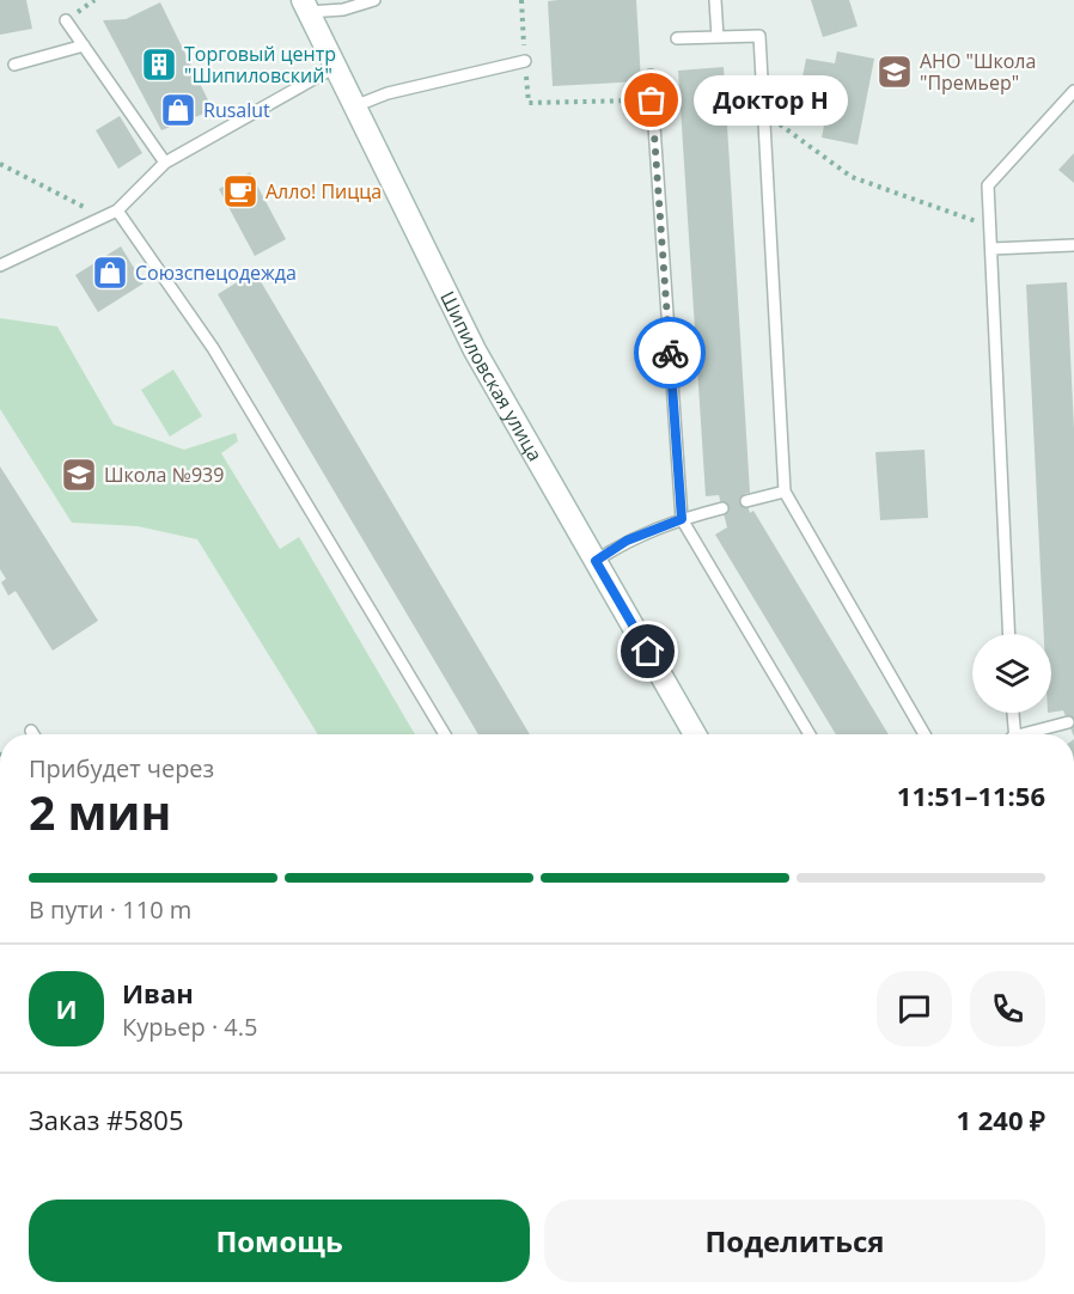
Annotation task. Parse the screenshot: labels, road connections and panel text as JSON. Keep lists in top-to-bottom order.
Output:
{
  "streets": {
    "main road": ["Шипиловская улица"]
  },
  "places": {
    "building": ["Торговый центр \"Шипиловский\""],
    "school or university": ["АНО \"Школа \"Премьер\"", "Школа №939"],
    "other": ["Доктор Н"],
    "shop": ["Rusalut", "Союзспецодежда"],
    "cafe": ["Алло! Пицца"]
  },
  "page": {
    "bubble": "Доктор Н",
    "heading": ["2 мин", "Прибудет через", "11:51–11:56"],
    "panel": [
      "Иван",
      "Курьер · 4.5",
      "Заказ #5805",
      "1 240 ₽"
    ],
    "bar": "В пути · 110 m",
    "round": "И",
    "buttons": ["Помощь", "Поделиться"]
  }
}
